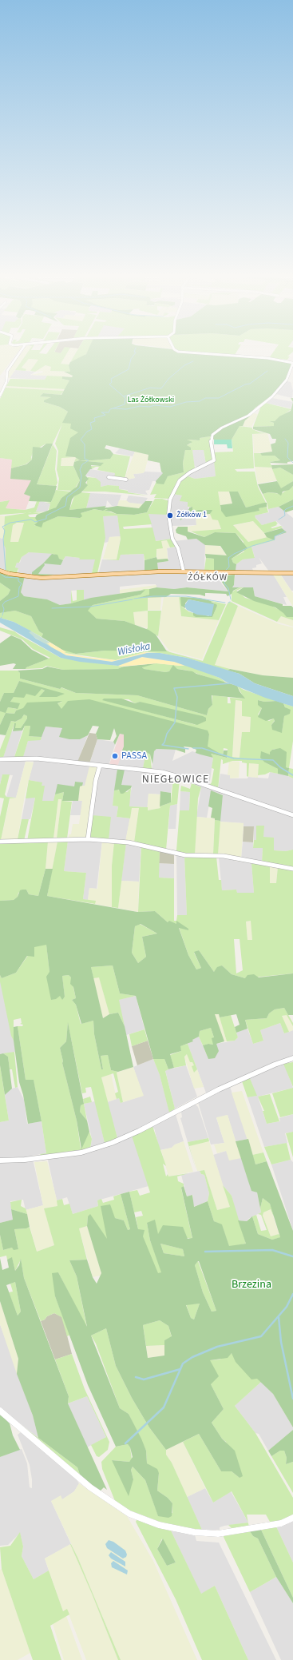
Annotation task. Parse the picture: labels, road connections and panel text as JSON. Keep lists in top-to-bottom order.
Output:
{
  "districts": ["ŻÓŁKÓW", "NIEGŁOWICE"],
  "water": ["Wisłoka"],
  "parks": ["Las Żółkowski", "Brzezina"],
  "places": ["Żółków 1", "PASSA"]
}
